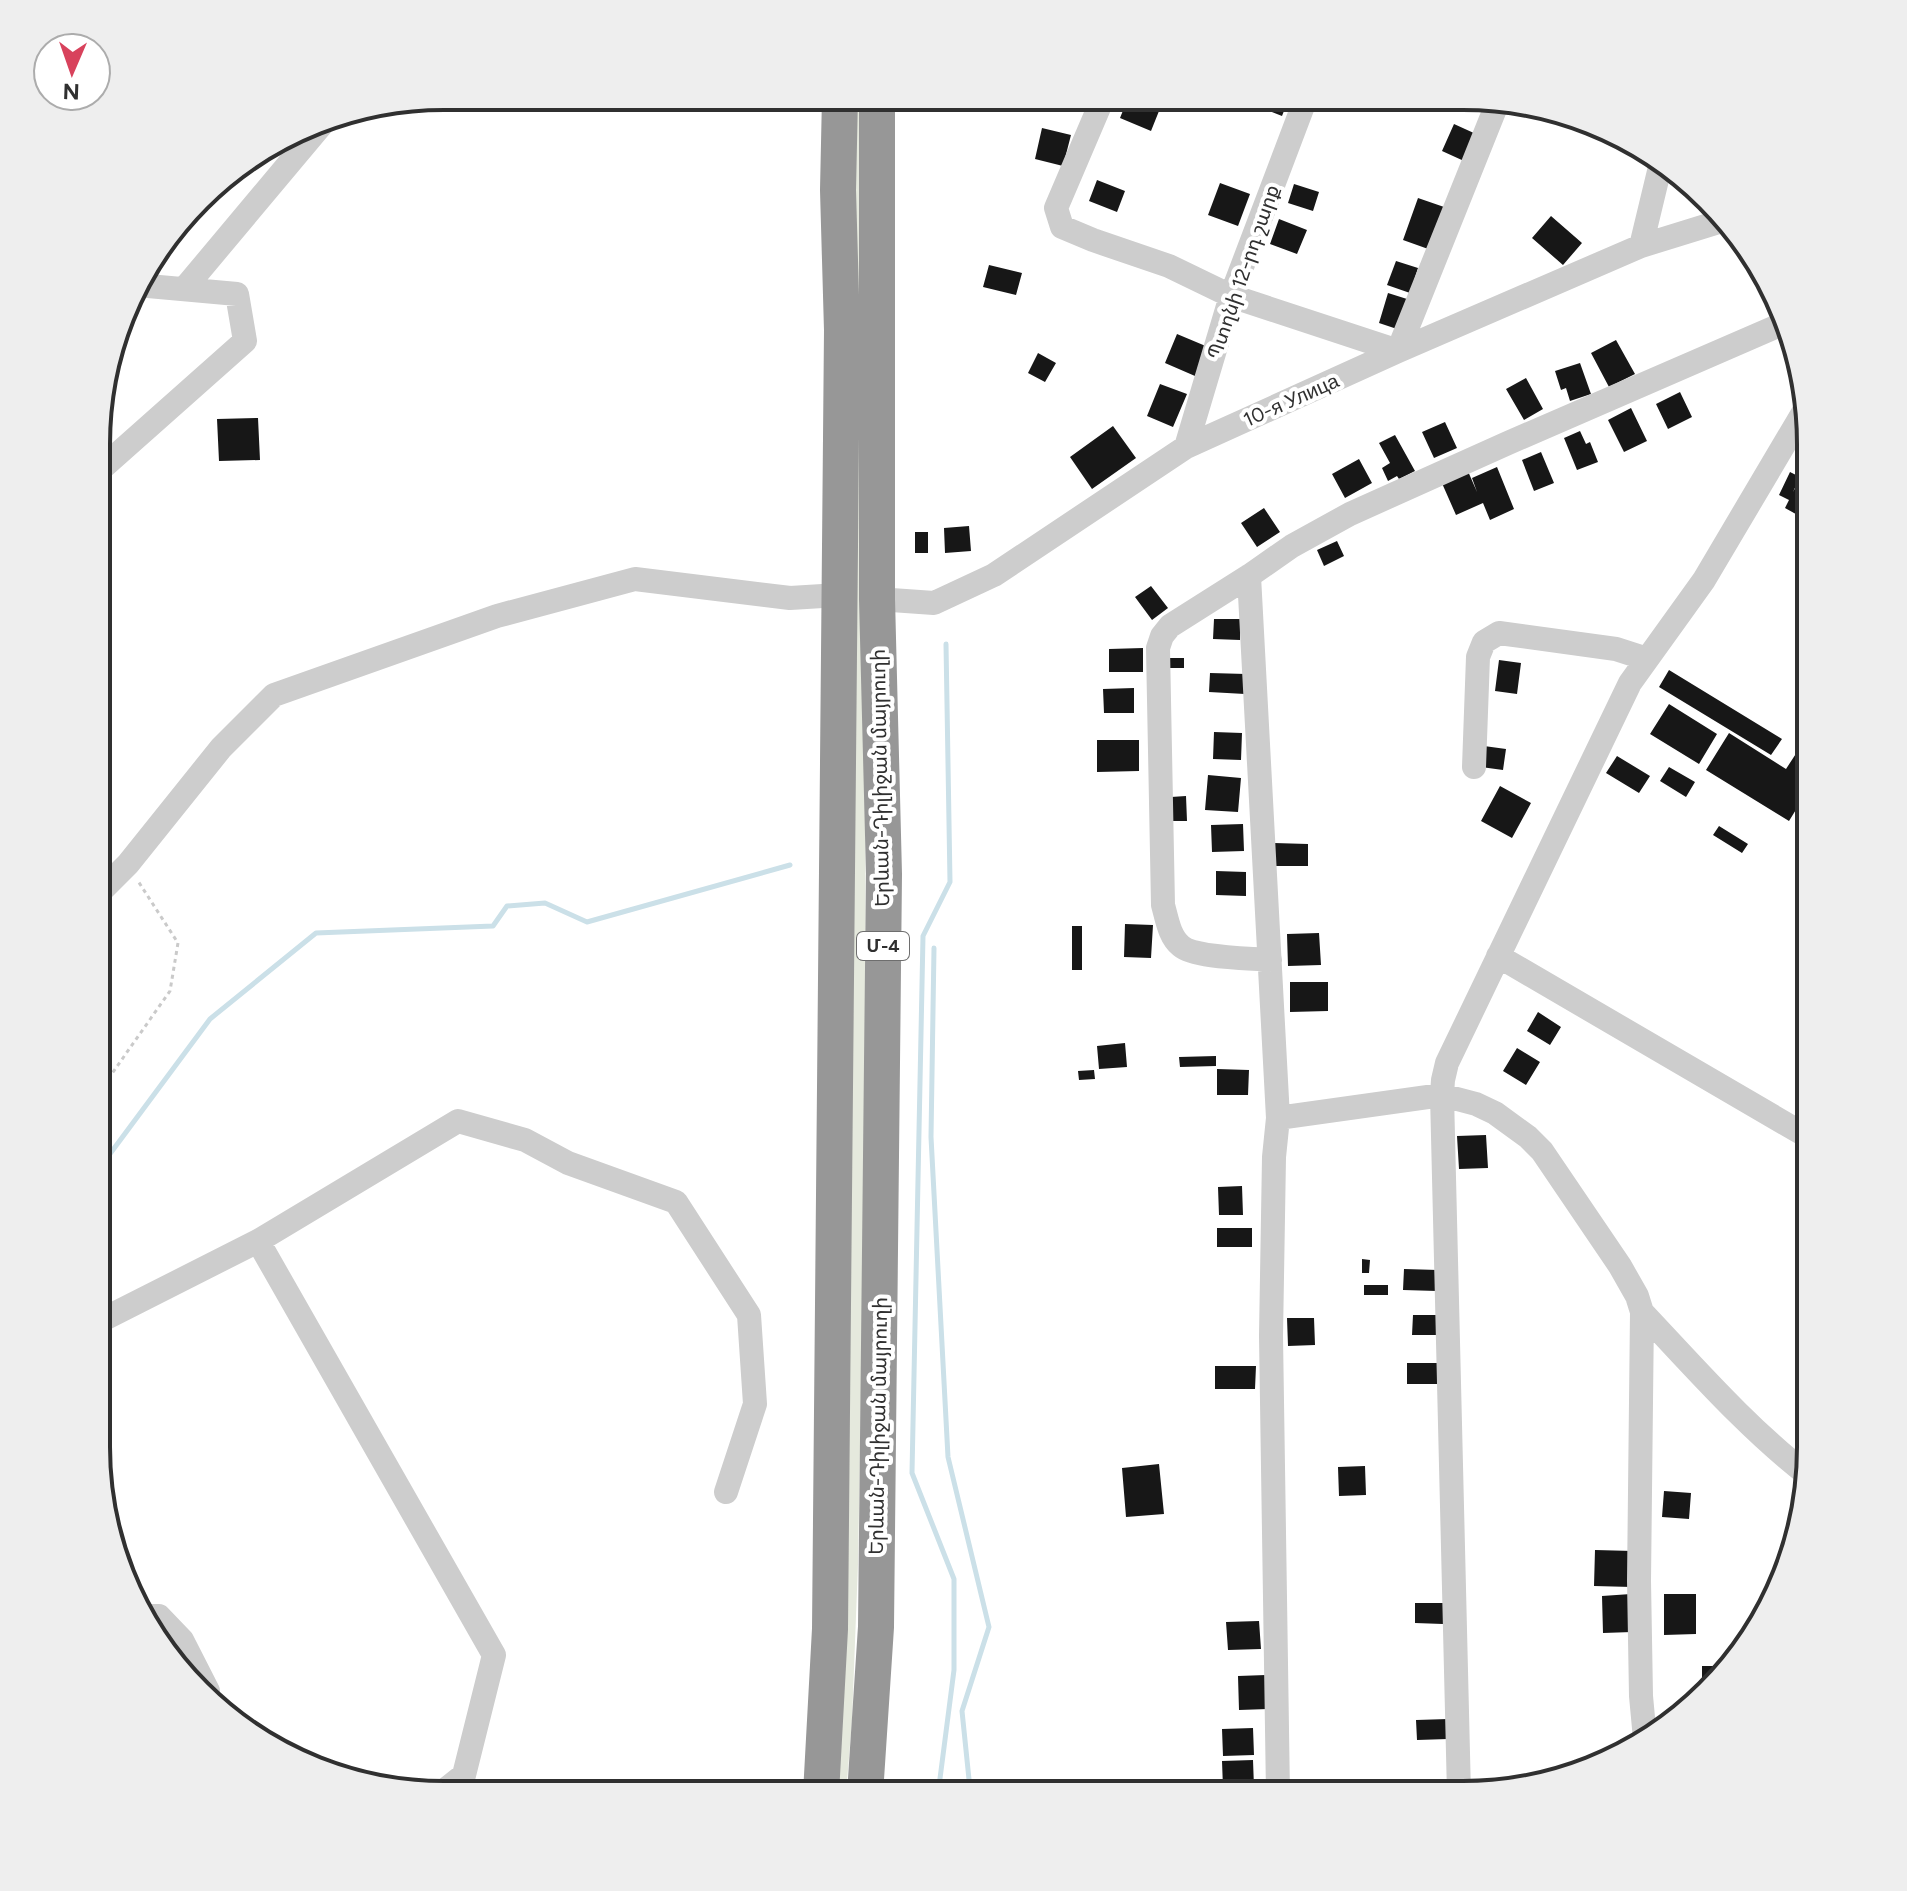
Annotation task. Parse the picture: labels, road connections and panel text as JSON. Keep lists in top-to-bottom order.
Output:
{
  "streets": {
    "highway": ["Երևան-Դիլիջան մայրուղի", "Մ-4"],
    "street": ["Պտղնի 12-րդ շարք", "10-я Улица"]
  },
  "crossings": [
    ["Պտղնի 12-րդ շարք", "10-я Улица"],
    ["10-я Улица", "Երևան-Դիլիջան մայրուղի"]
  ],
  "north": "bottom"
}
